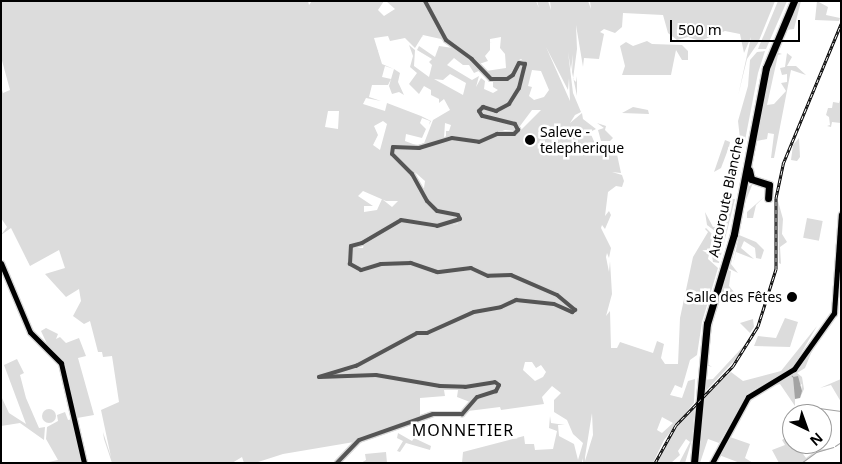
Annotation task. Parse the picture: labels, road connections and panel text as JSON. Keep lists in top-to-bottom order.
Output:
{
  "streets": {
    "highway": ["Autoroute Blanche"]
  },
  "districts": ["MONNETIER"],
  "places": ["Saleve - telepherique", "Salle des Fêtes"],
  "scale_bar": "500 m",
  "north": "bottom right"
}
